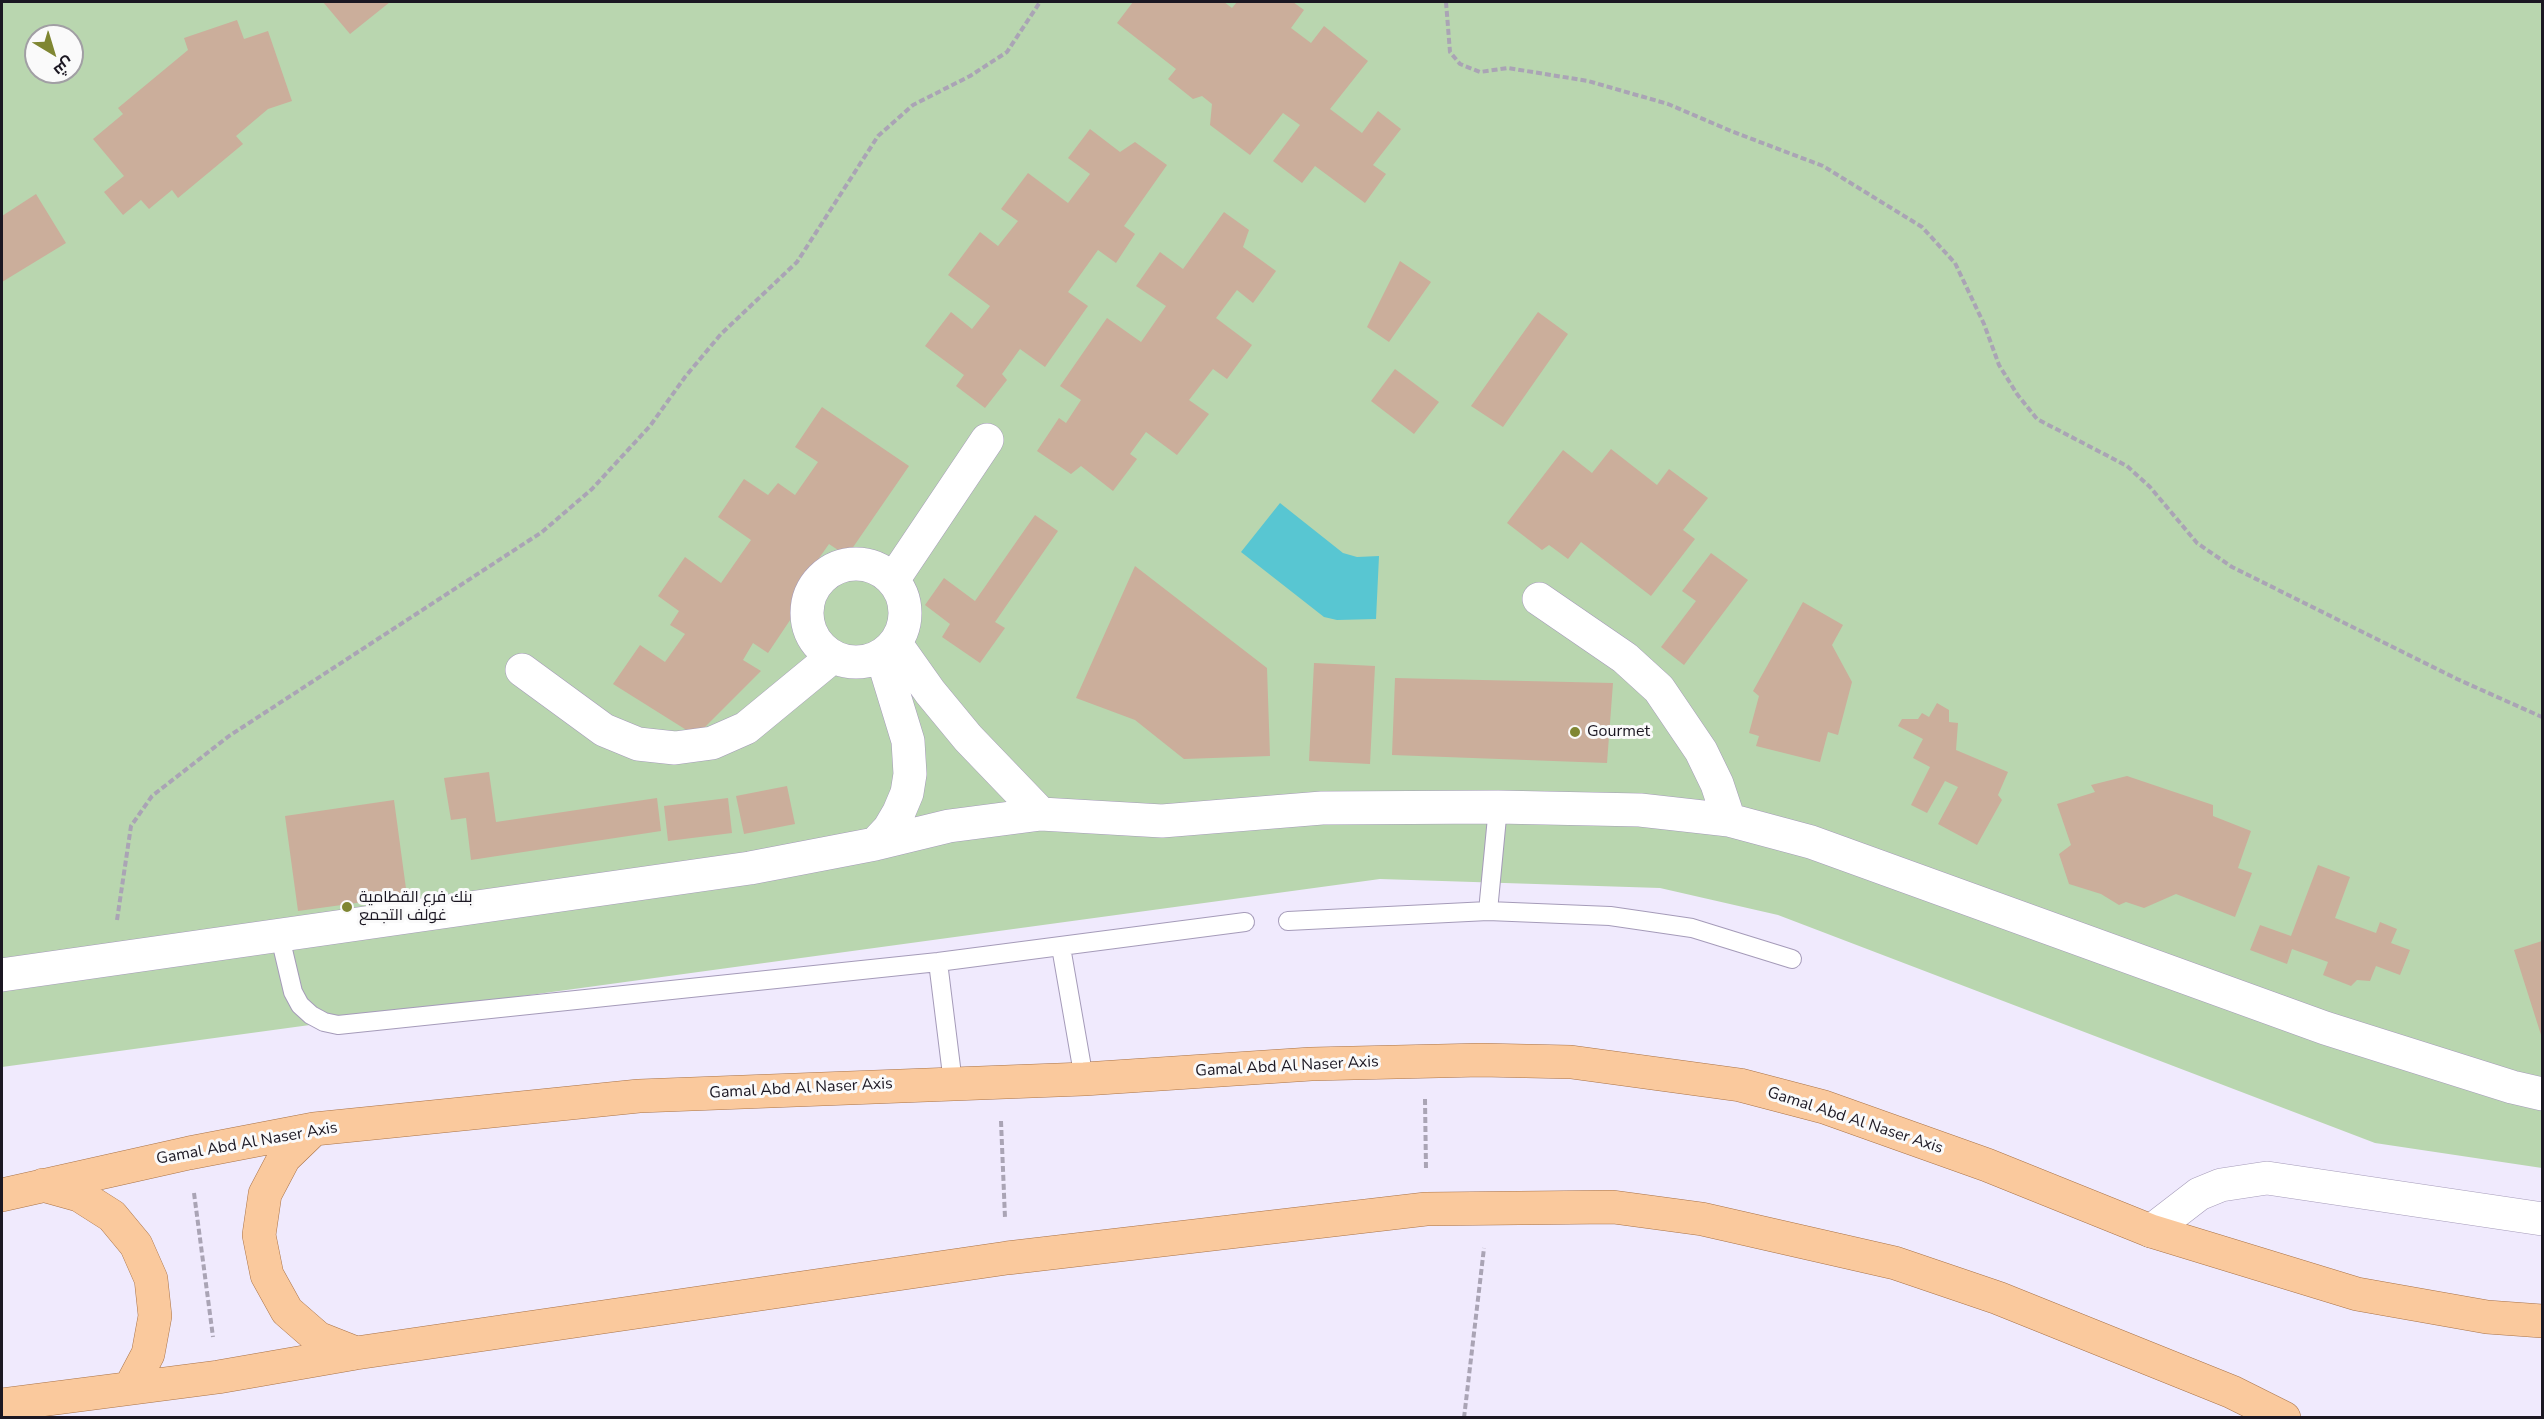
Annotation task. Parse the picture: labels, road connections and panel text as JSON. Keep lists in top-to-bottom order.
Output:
{
  "streets": {
    "main road": ["Gamal Abd Al Naser Axis"]
  },
  "places": ["Gourmet", "بنك فرع القطامية غولف التجمع"],
  "north": "bottom right"
}
